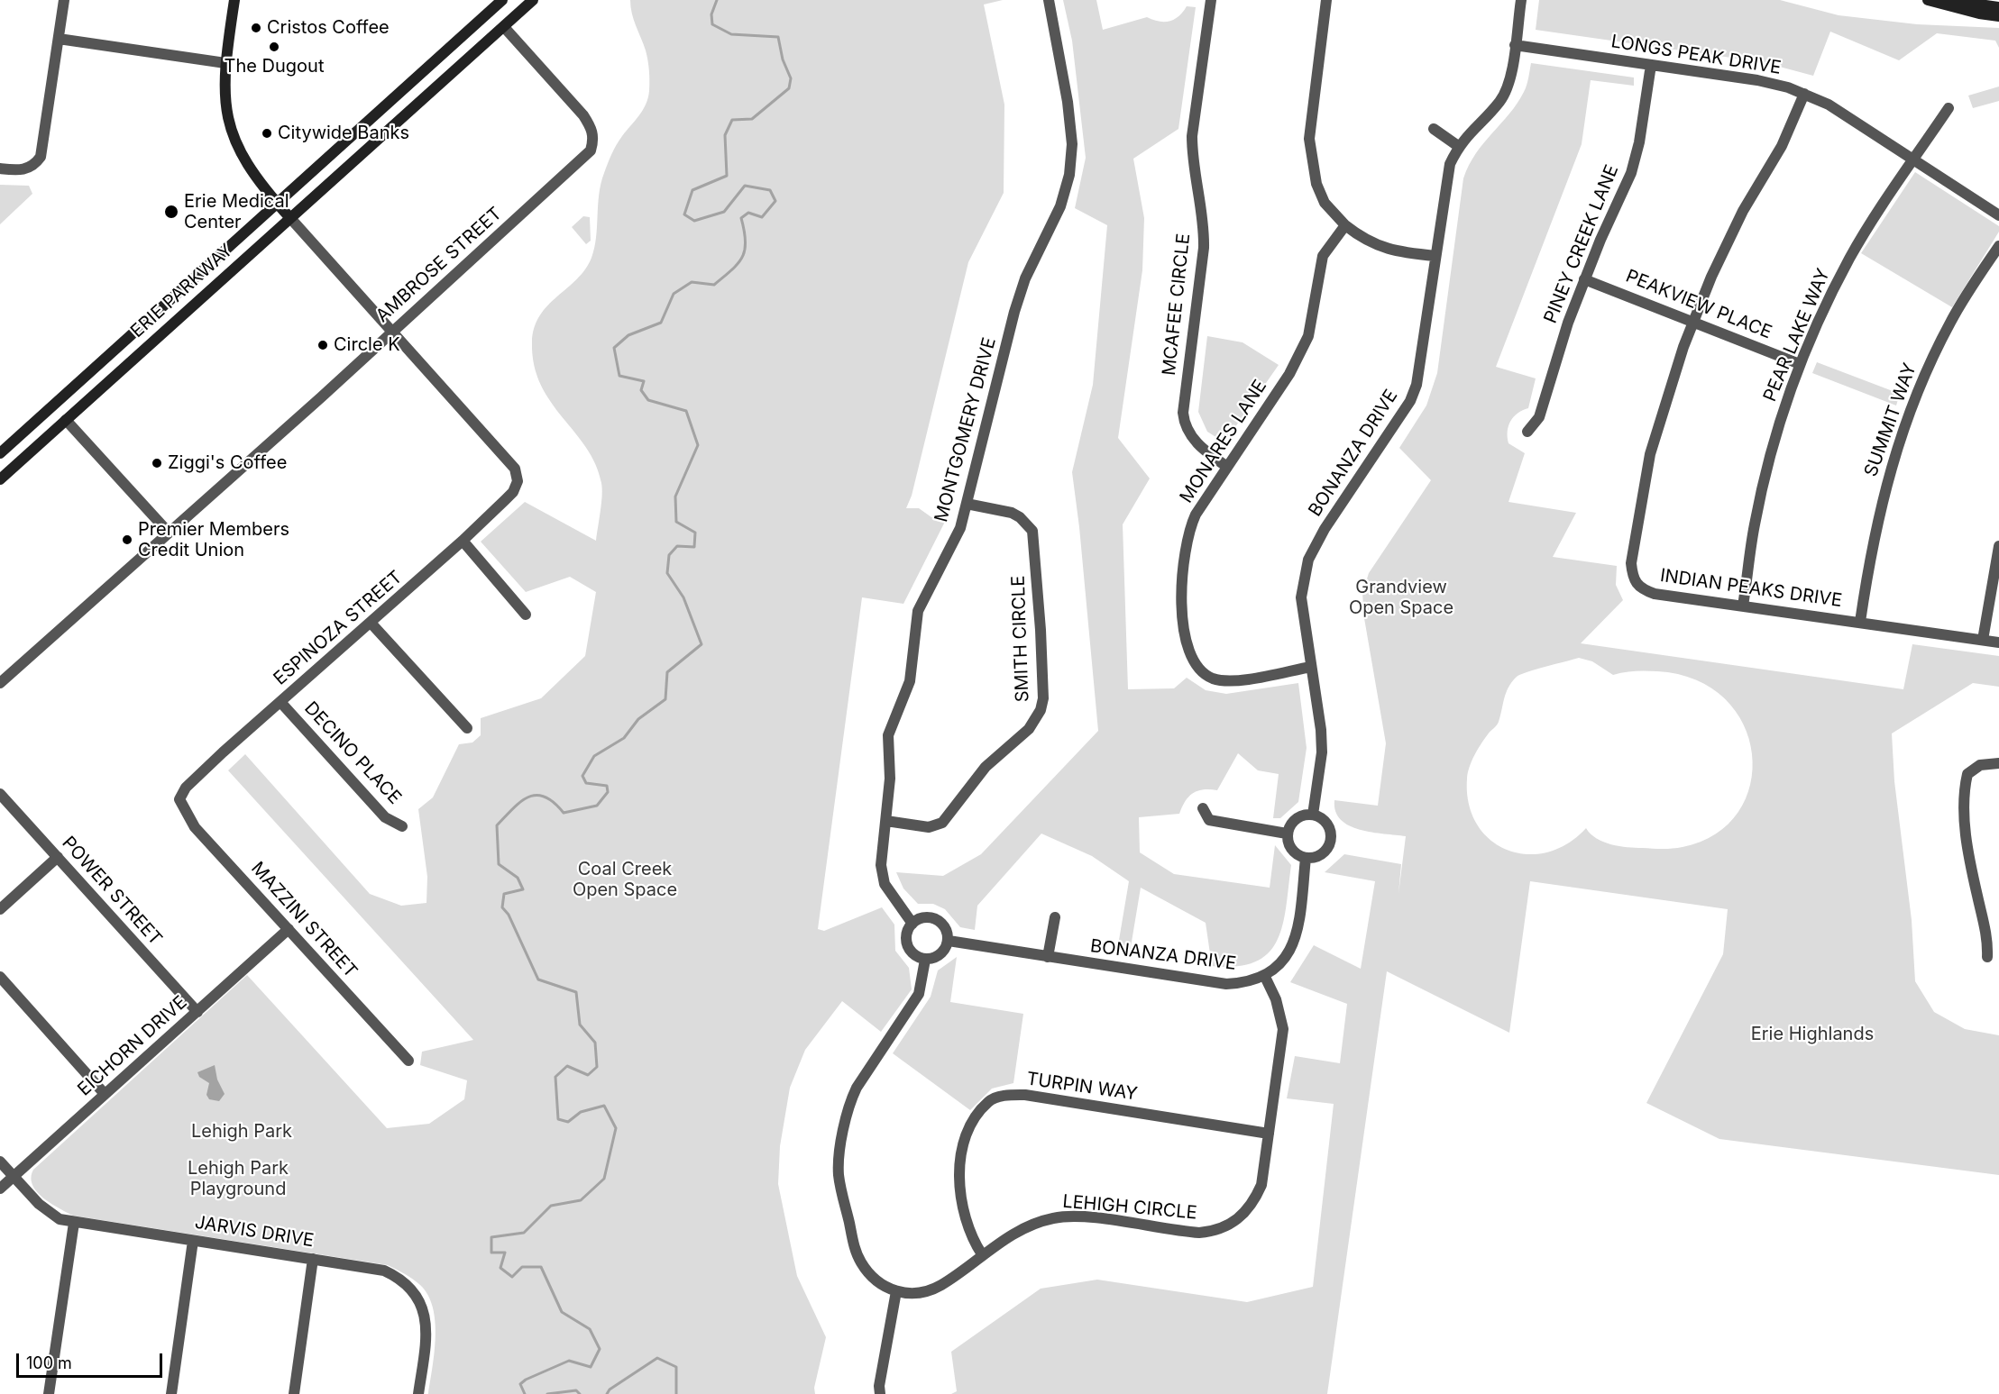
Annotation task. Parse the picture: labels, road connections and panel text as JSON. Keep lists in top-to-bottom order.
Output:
{
  "streets": {
    "main road": ["ERIE PARKWAY"],
    "street": [
      "LONGS PEAK DRIVE",
      "PINEY CREEK LANE",
      "AMBROSE STREET",
      "MCAFEE CIRCLE",
      "PEAKVIEW PLACE",
      "PEAR LAKE WAY",
      "SUMMIT WAY",
      "MONTGOMERY DRIVE",
      "MONARES LANE",
      "BONANZA DRIVE",
      "INDIAN PEAKS DRIVE",
      "ESPINOZA STREET",
      "SMITH CIRCLE",
      "DECINO PLACE",
      "POWER STREET",
      "MAZZINI STREET",
      "EICHORN DRIVE",
      "TURPIN WAY",
      "LEHIGH CIRCLE",
      "JARVIS DRIVE"
    ]
  },
  "crossings": [
    ["LONGS PEAK DRIVE", "PINEY CREEK LANE"],
    ["LONGS PEAK DRIVE", "PEAR LAKE WAY"],
    ["LONGS PEAK DRIVE", "BONANZA DRIVE"],
    ["LONGS PEAK DRIVE", "INDIAN PEAKS DRIVE"],
    ["PINEY CREEK LANE", "PEAKVIEW PLACE"],
    ["AMBROSE STREET", "ERIE PARKWAY"],
    ["AMBROSE STREET", "ESPINOZA STREET"],
    ["MCAFEE CIRCLE", "MONARES LANE"],
    ["PEAKVIEW PLACE", "PEAR LAKE WAY"],
    ["PEAKVIEW PLACE", "INDIAN PEAKS DRIVE"],
    ["PEAR LAKE WAY", "INDIAN PEAKS DRIVE"],
    ["SUMMIT WAY", "INDIAN PEAKS DRIVE"],
    ["MONTGOMERY DRIVE", "SMITH CIRCLE"],
    ["MONARES LANE", "BONANZA DRIVE"],
    ["BONANZA DRIVE", "LEHIGH CIRCLE"],
    ["ESPINOZA STREET", "DECINO PLACE"],
    ["ESPINOZA STREET", "MAZZINI STREET"],
    ["POWER STREET", "EICHORN DRIVE"],
    ["MAZZINI STREET", "EICHORN DRIVE"],
    ["EICHORN DRIVE", "JARVIS DRIVE"],
    ["TURPIN WAY", "LEHIGH CIRCLE"]
  ],
  "parks": [
    "Grandview Open Space",
    "Coal Creek Open Space",
    "Erie Highlands",
    "Lehigh Park",
    "Lehigh Park Playground"
  ],
  "places": [
    "Cristos Coffee",
    "The Dugout",
    "Citywide Banks",
    "Erie Medical Center",
    "Circle K",
    "Ziggi's Coffee",
    "Premier Members Credit Union"
  ],
  "scale_bar": "100 m"
}
